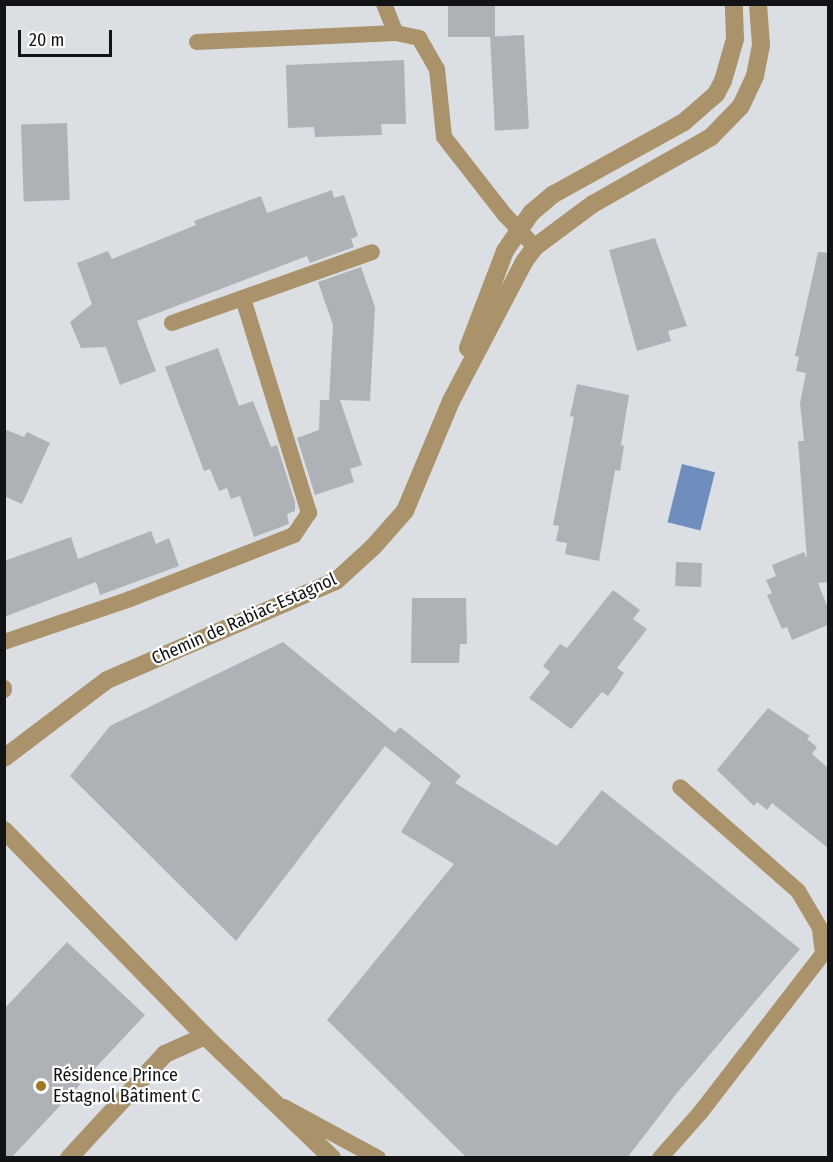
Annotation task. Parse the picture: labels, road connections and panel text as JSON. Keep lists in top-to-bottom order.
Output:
{
  "streets": {
    "street": ["Chemin de Rabiac-Estagnol"]
  },
  "places": ["Résidence Prince Estagnol Bâtiment C"],
  "scale_bar": "20 m"
}
